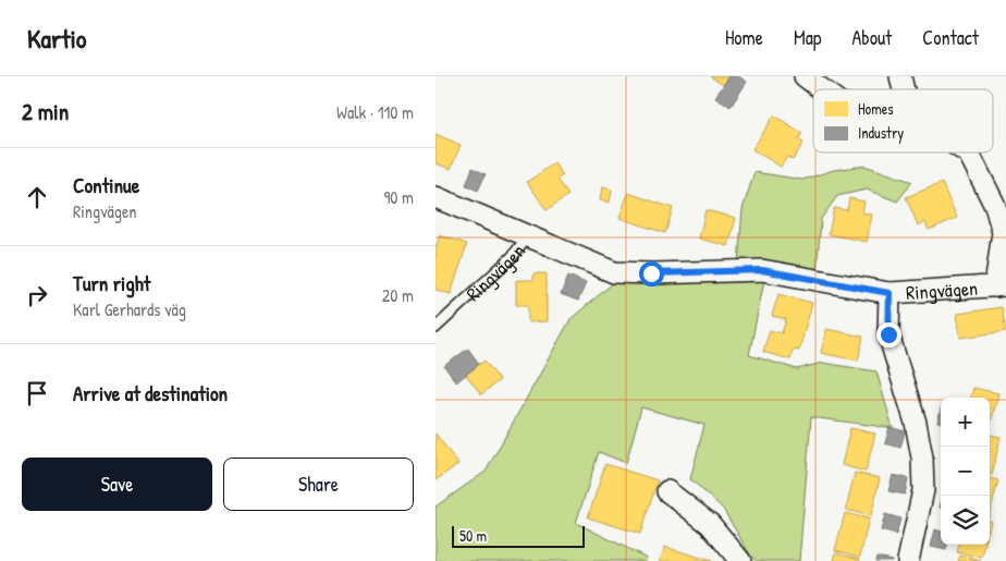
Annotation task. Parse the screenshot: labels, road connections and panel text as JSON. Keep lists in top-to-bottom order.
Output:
{
  "streets": {
    "street": ["Ringvägen"]
  },
  "legend": ["Homes", "Industry"],
  "scale_bar": "50 m",
  "page": {
    "header": "Kartio",
    "nav": [
      "Home",
      "Map",
      "About",
      "Contact"
    ],
    "heading": ["2 min", "Walk · 110 m"],
    "list": [
      ["Continue", "Ringvägen", "90 m"],
      ["Turn right", "Karl Gerhards väg", "20 m"],
      "Arrive at destination"
    ],
    "map_buttons": ["+", "−"],
    "buttons": ["Save", "Share"],
    "scale": "50 m"
  }
}
